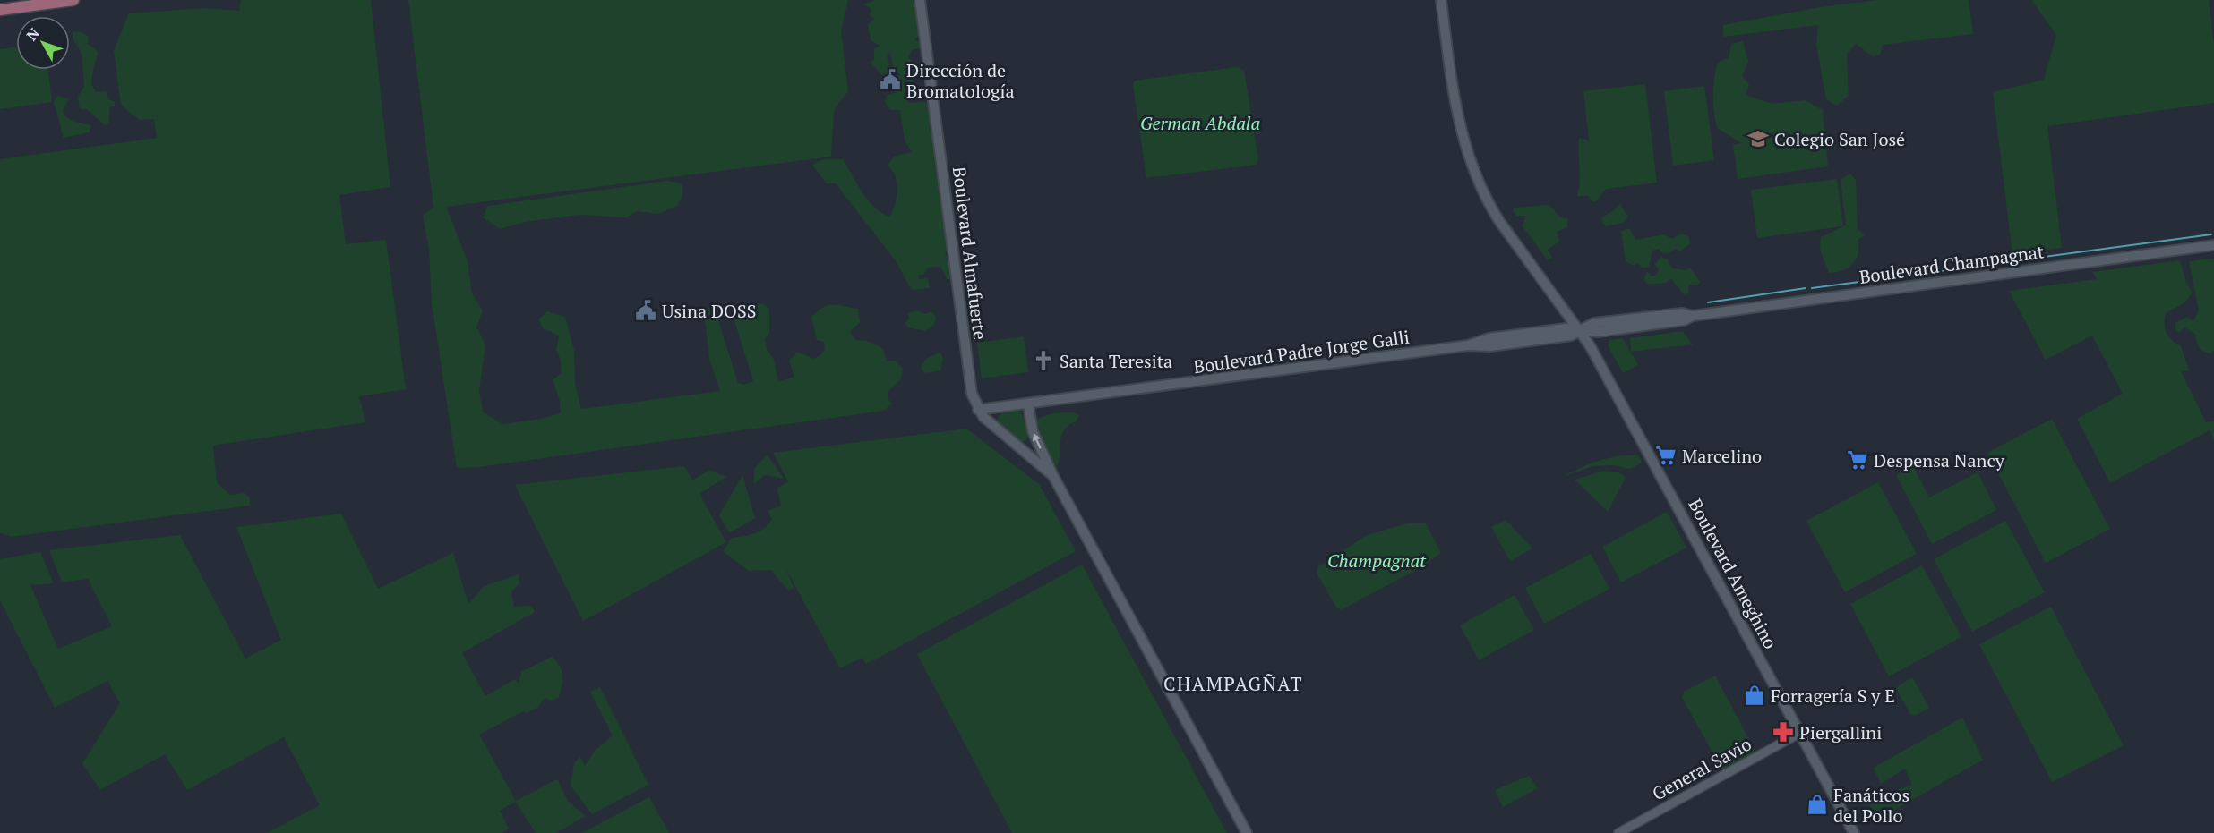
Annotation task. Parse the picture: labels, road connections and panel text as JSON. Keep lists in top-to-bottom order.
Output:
{
  "streets": {
    "main road": [
      "Boulevard Almafuerte",
      "Boulevard Champagnat",
      "Boulevard Padre Jorge Galli",
      "Boulevard Ameghino"
    ],
    "street": ["General Savio"]
  },
  "crossings": [
    ["Boulevard Almafuerte", "Boulevard Padre Jorge Galli"],
    ["Boulevard Champagnat", "Boulevard Padre Jorge Galli"],
    ["Boulevard Champagnat", "Boulevard Ameghino"],
    ["Boulevard Padre Jorge Galli", "Boulevard Ameghino"],
    ["Boulevard Ameghino", "General Savio"]
  ],
  "districts": ["CHAMPAGÑAT"],
  "parks": ["German Abdala", "Champagnat"],
  "places": {
    "public building": ["Dirección de Bromatología", "Usina DOSS"],
    "school or university": ["Colegio San José"],
    "church": ["Santa Teresita"],
    "supermarket": ["Marcelino", "Despensa Nancy"],
    "shop": ["Forragería S y E", "Fanáticos del Pollo"],
    "pharmacy": ["Piergallini"]
  },
  "north": "top left"
}
